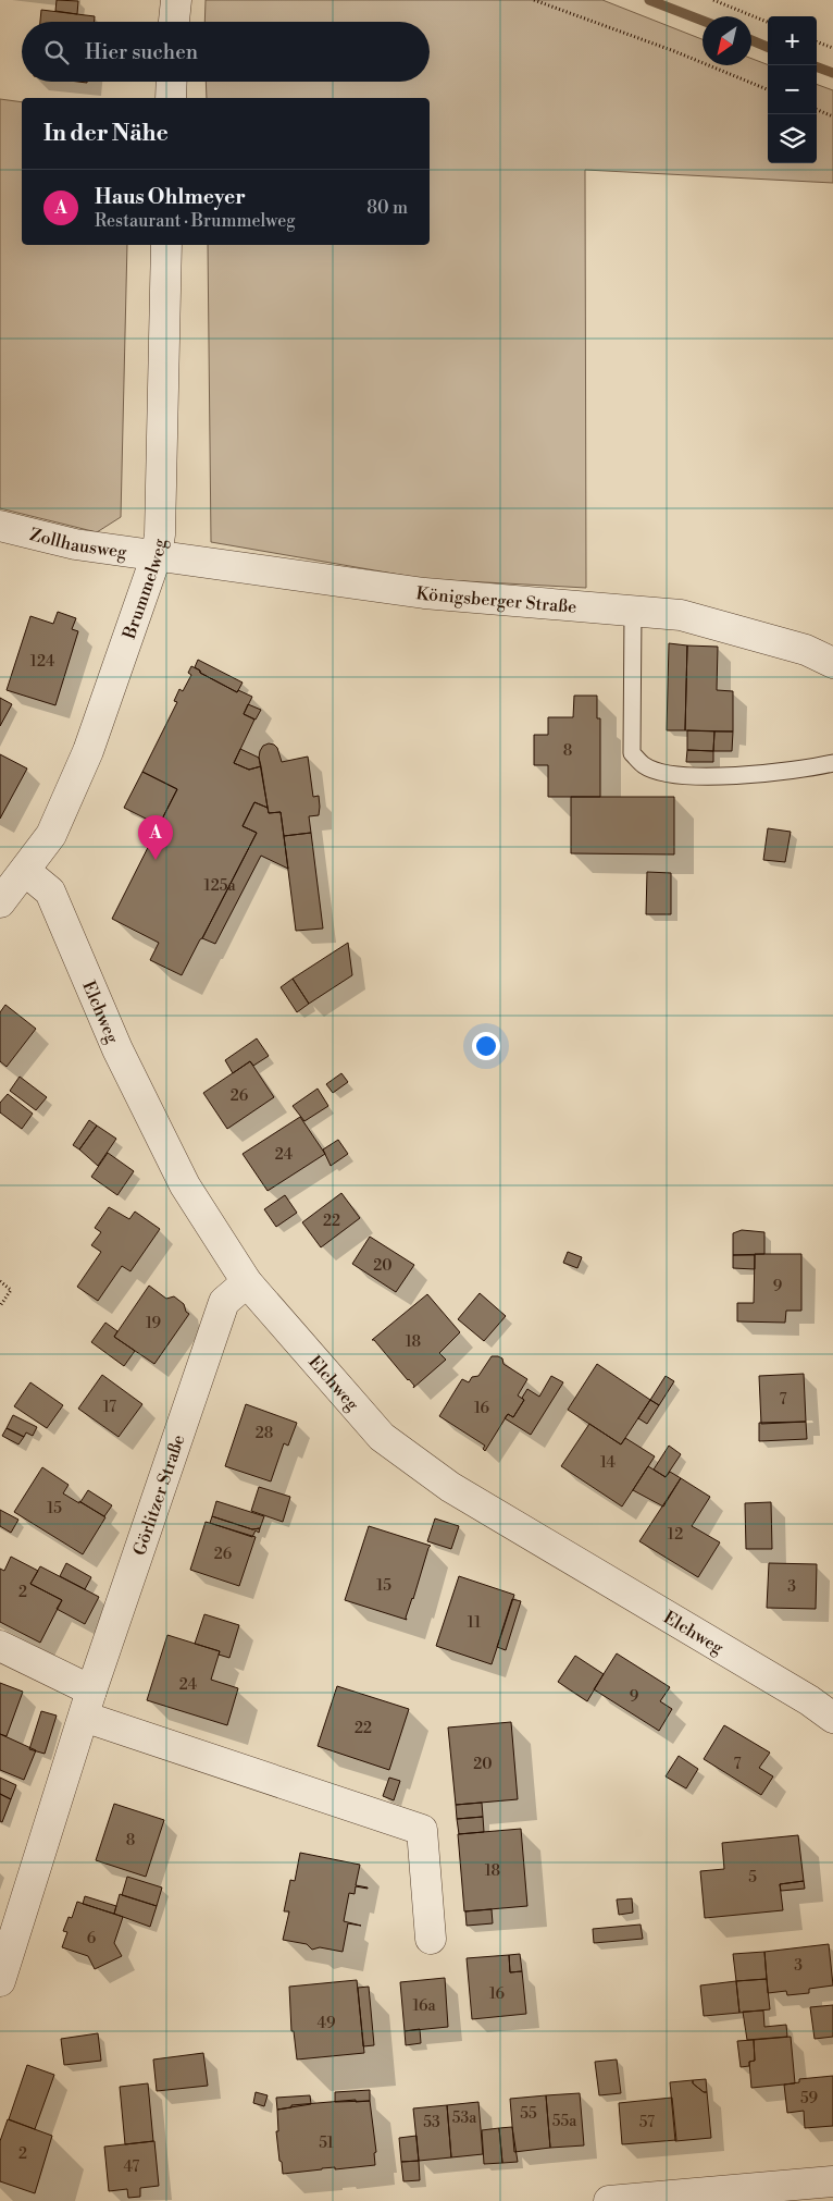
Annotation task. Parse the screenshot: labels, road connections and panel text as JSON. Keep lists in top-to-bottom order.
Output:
{
  "streets": {
    "street": [
      "Zollhausweg",
      "Brummelweg",
      "Königsberger Straße",
      "Elchweg",
      "Görlitzer Straße"
    ]
  },
  "crossings": [
    ["Zollhausweg", "Brummelweg"],
    ["Zollhausweg", "Königsberger Straße"],
    ["Brummelweg", "Königsberger Straße"],
    ["Brummelweg", "Elchweg"],
    ["Elchweg", "Görlitzer Straße"]
  ],
  "house_numbers": [
    "124",
    "8",
    "125a",
    "26",
    "24",
    "22",
    "20",
    "9",
    "19",
    "18",
    "7",
    "17",
    "16",
    "28",
    "14",
    "15",
    "12",
    "26",
    "15",
    "3",
    "2",
    "11",
    "24",
    "9",
    "22",
    "20",
    "7",
    "8",
    "18",
    "5",
    "6",
    "3",
    "16",
    "16a",
    "49",
    "59",
    "55",
    "53a",
    "55a",
    "53",
    "57",
    "51",
    "2",
    "47"
  ],
  "north": "bottom left",
  "page": {
    "map_buttons": ["+", "−"],
    "search": "Hier suchen",
    "heading": "In der Nähe",
    "list": [
      {
        "mark": "A",
        "name": "Haus Ohlmeyer",
        "note": "Restaurant · Brummelweg",
        "value": "80 m"
      }
    ],
    "pins": "A"
  }
}
